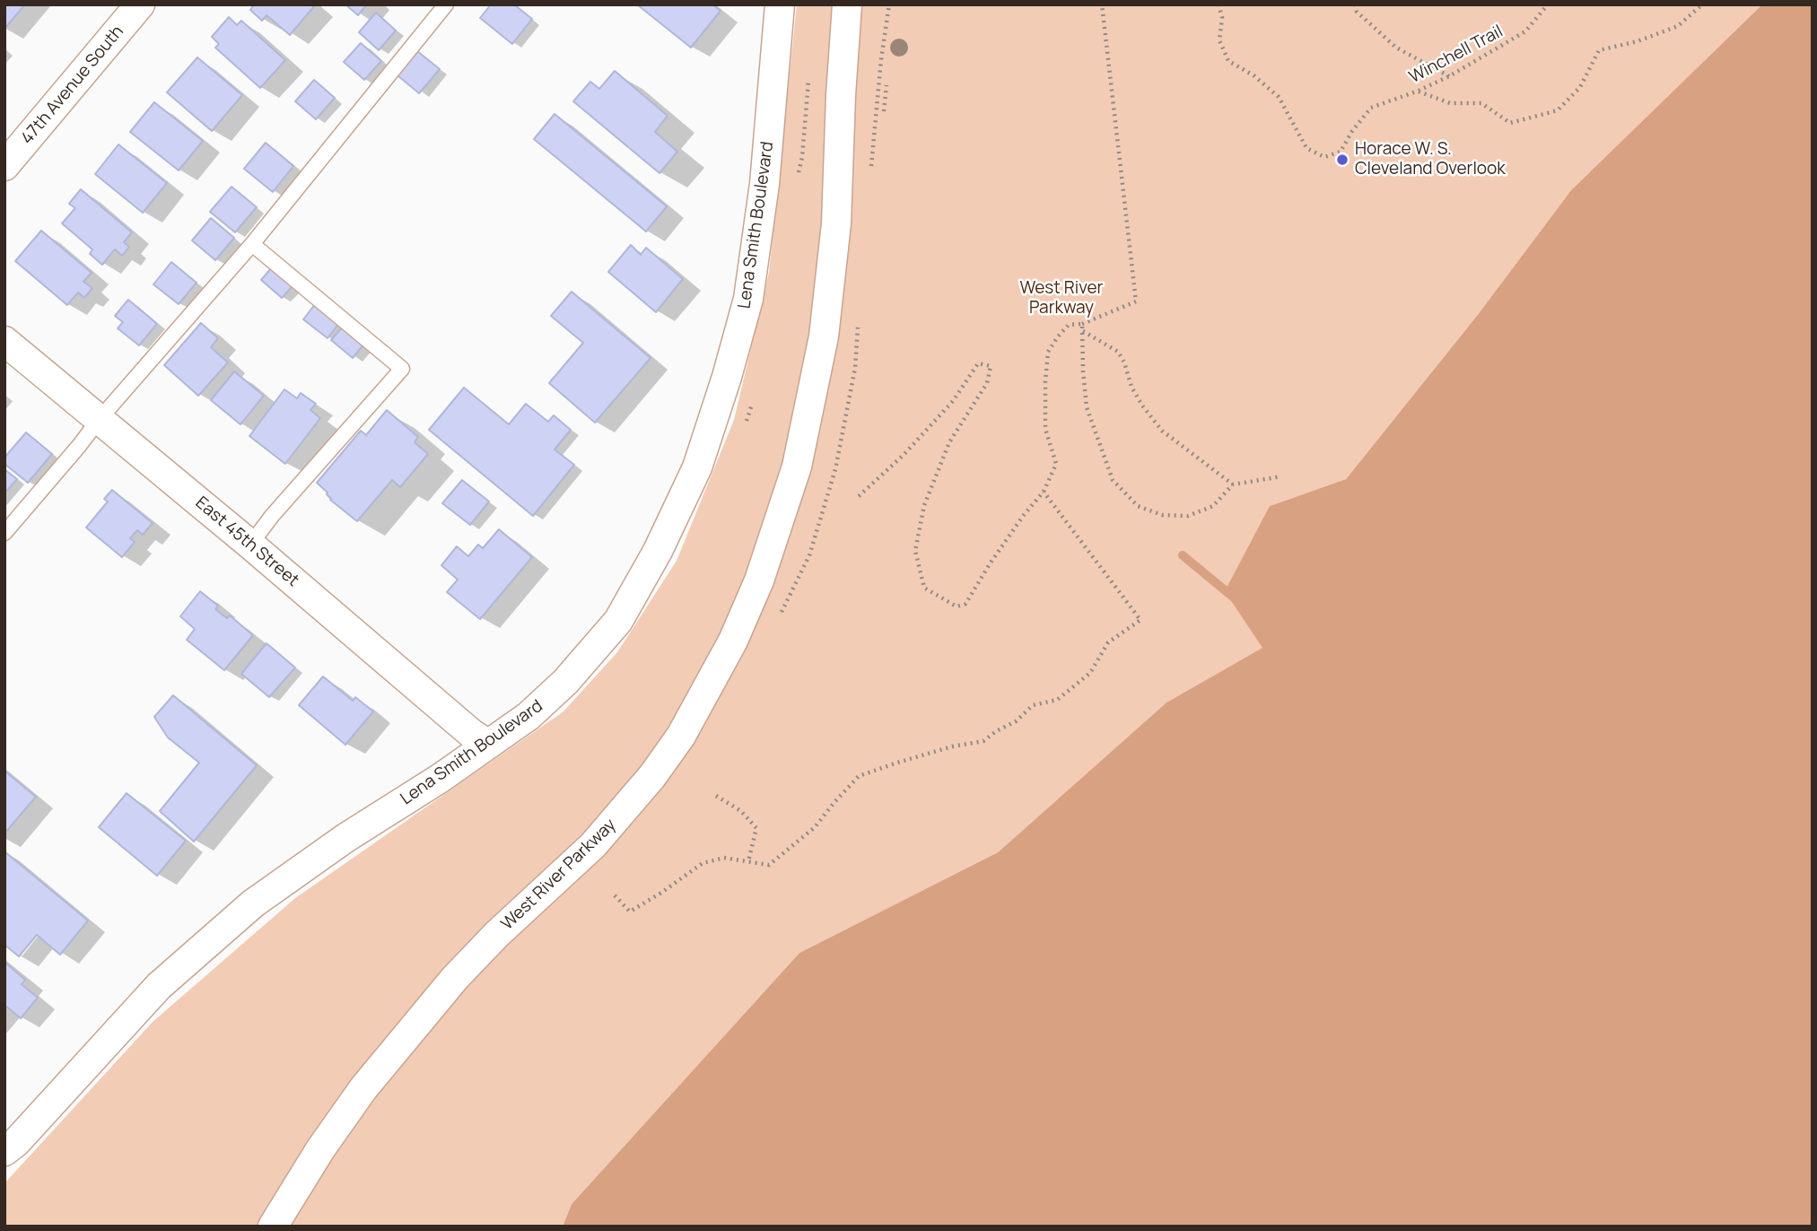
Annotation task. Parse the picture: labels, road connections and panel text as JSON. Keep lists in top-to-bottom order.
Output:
{
  "streets": {
    "street": [
      "47th Avenue South",
      "Lena Smith Boulevard",
      "East 45th Street",
      "West River Parkway"
    ],
    "path": ["Winchell Trail"]
  },
  "crossings": [
    ["Lena Smith Boulevard", "East 45th Street"]
  ],
  "parks": ["West River Parkway"],
  "places": ["Horace W. S. Cleveland Overlook"]
}
